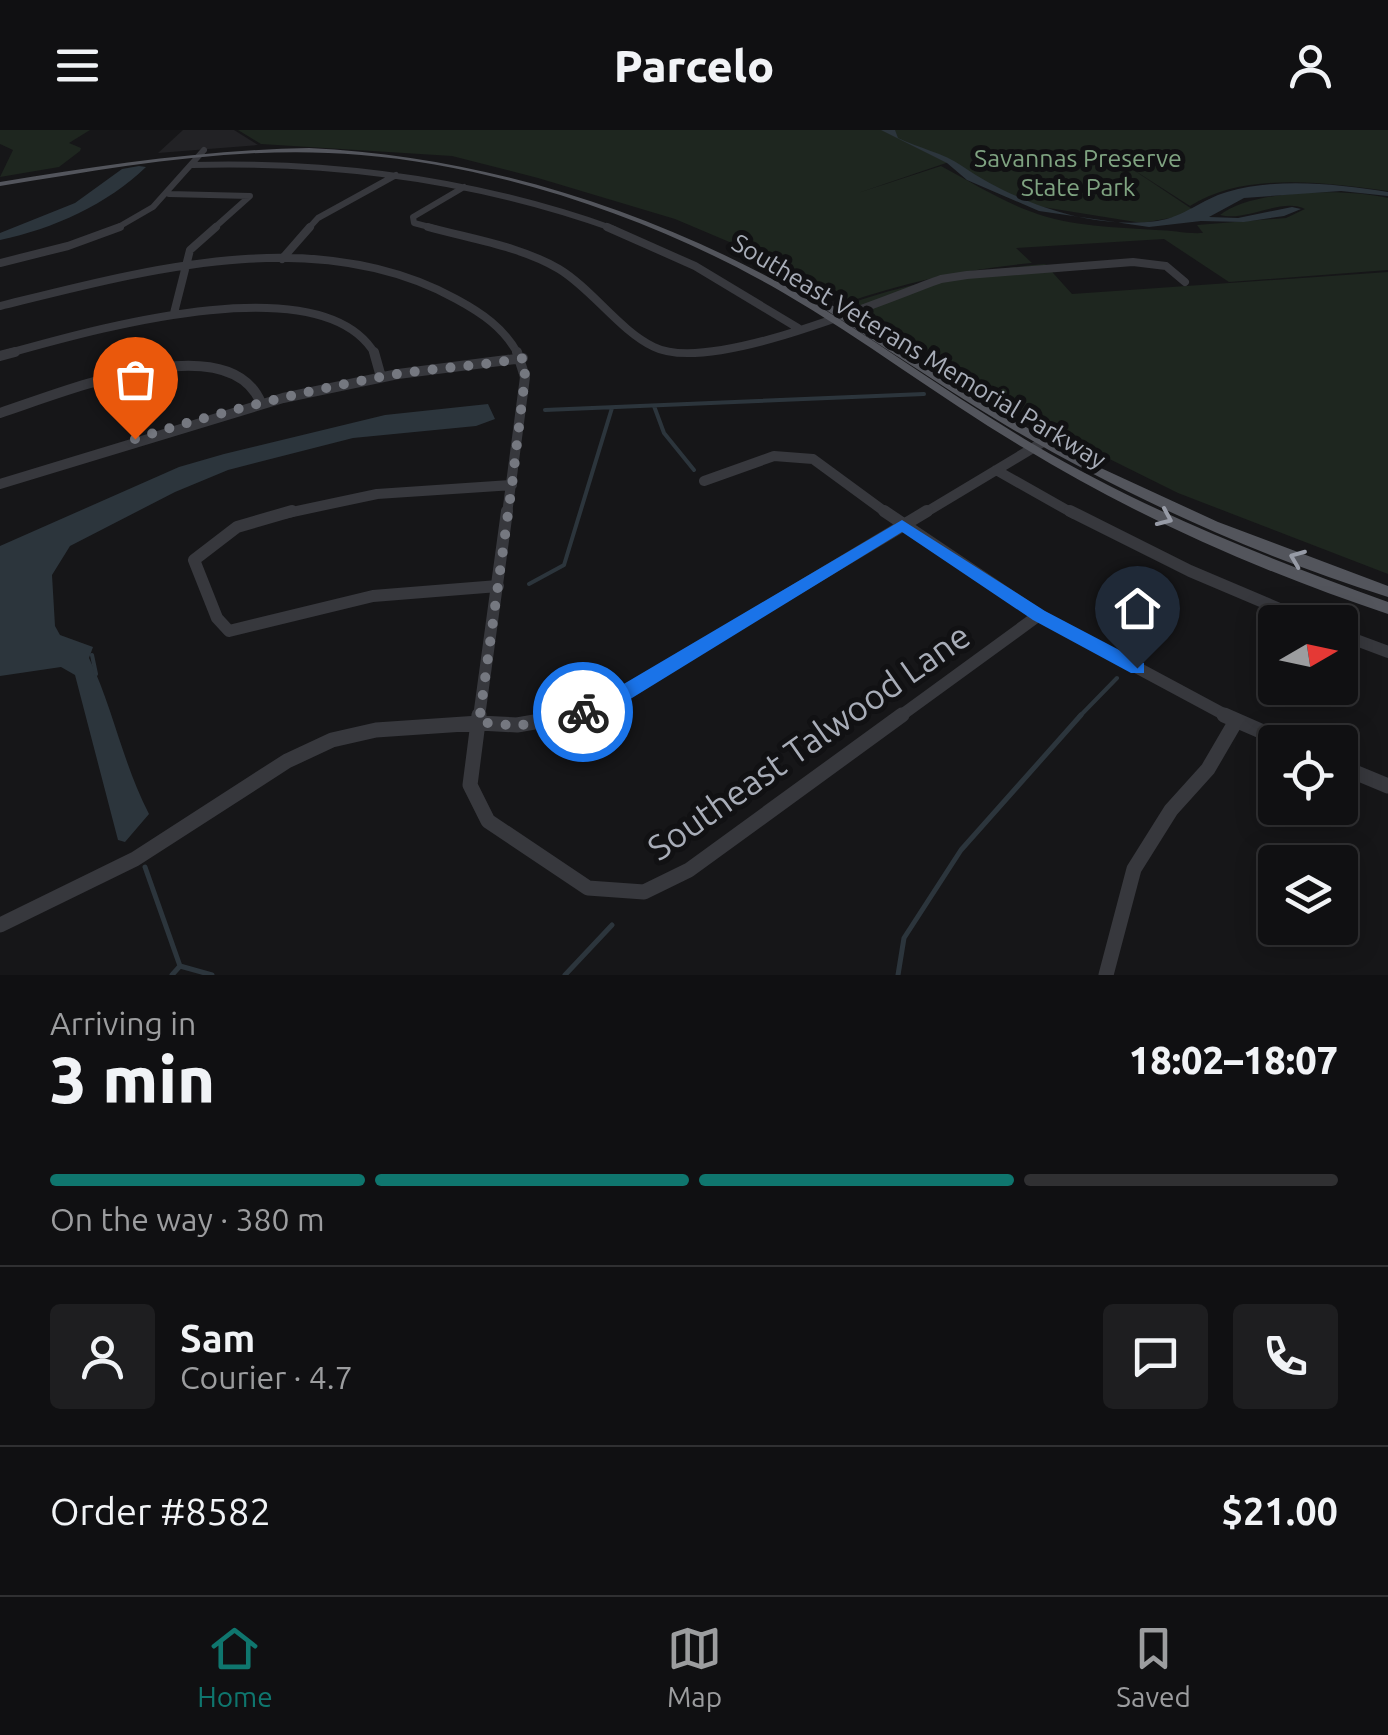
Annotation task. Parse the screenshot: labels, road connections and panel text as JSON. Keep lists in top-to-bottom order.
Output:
{
  "streets": {
    "main road": ["Southeast Veterans Memorial Parkway"],
    "street": ["Southeast Talwood Lane"]
  },
  "parks": ["Savannas Preserve State Park"],
  "north": "right",
  "page": {
    "header": "Parcelo",
    "heading": ["3 min", "Arriving in", "18:02–18:07"],
    "panel": [
      "Sam",
      "Courier · 4.7",
      "Order #8582",
      "$21.00"
    ],
    "bar": "On the way · 380 m",
    "tabs": ["Home", "Map", "Saved"]
  }
}
